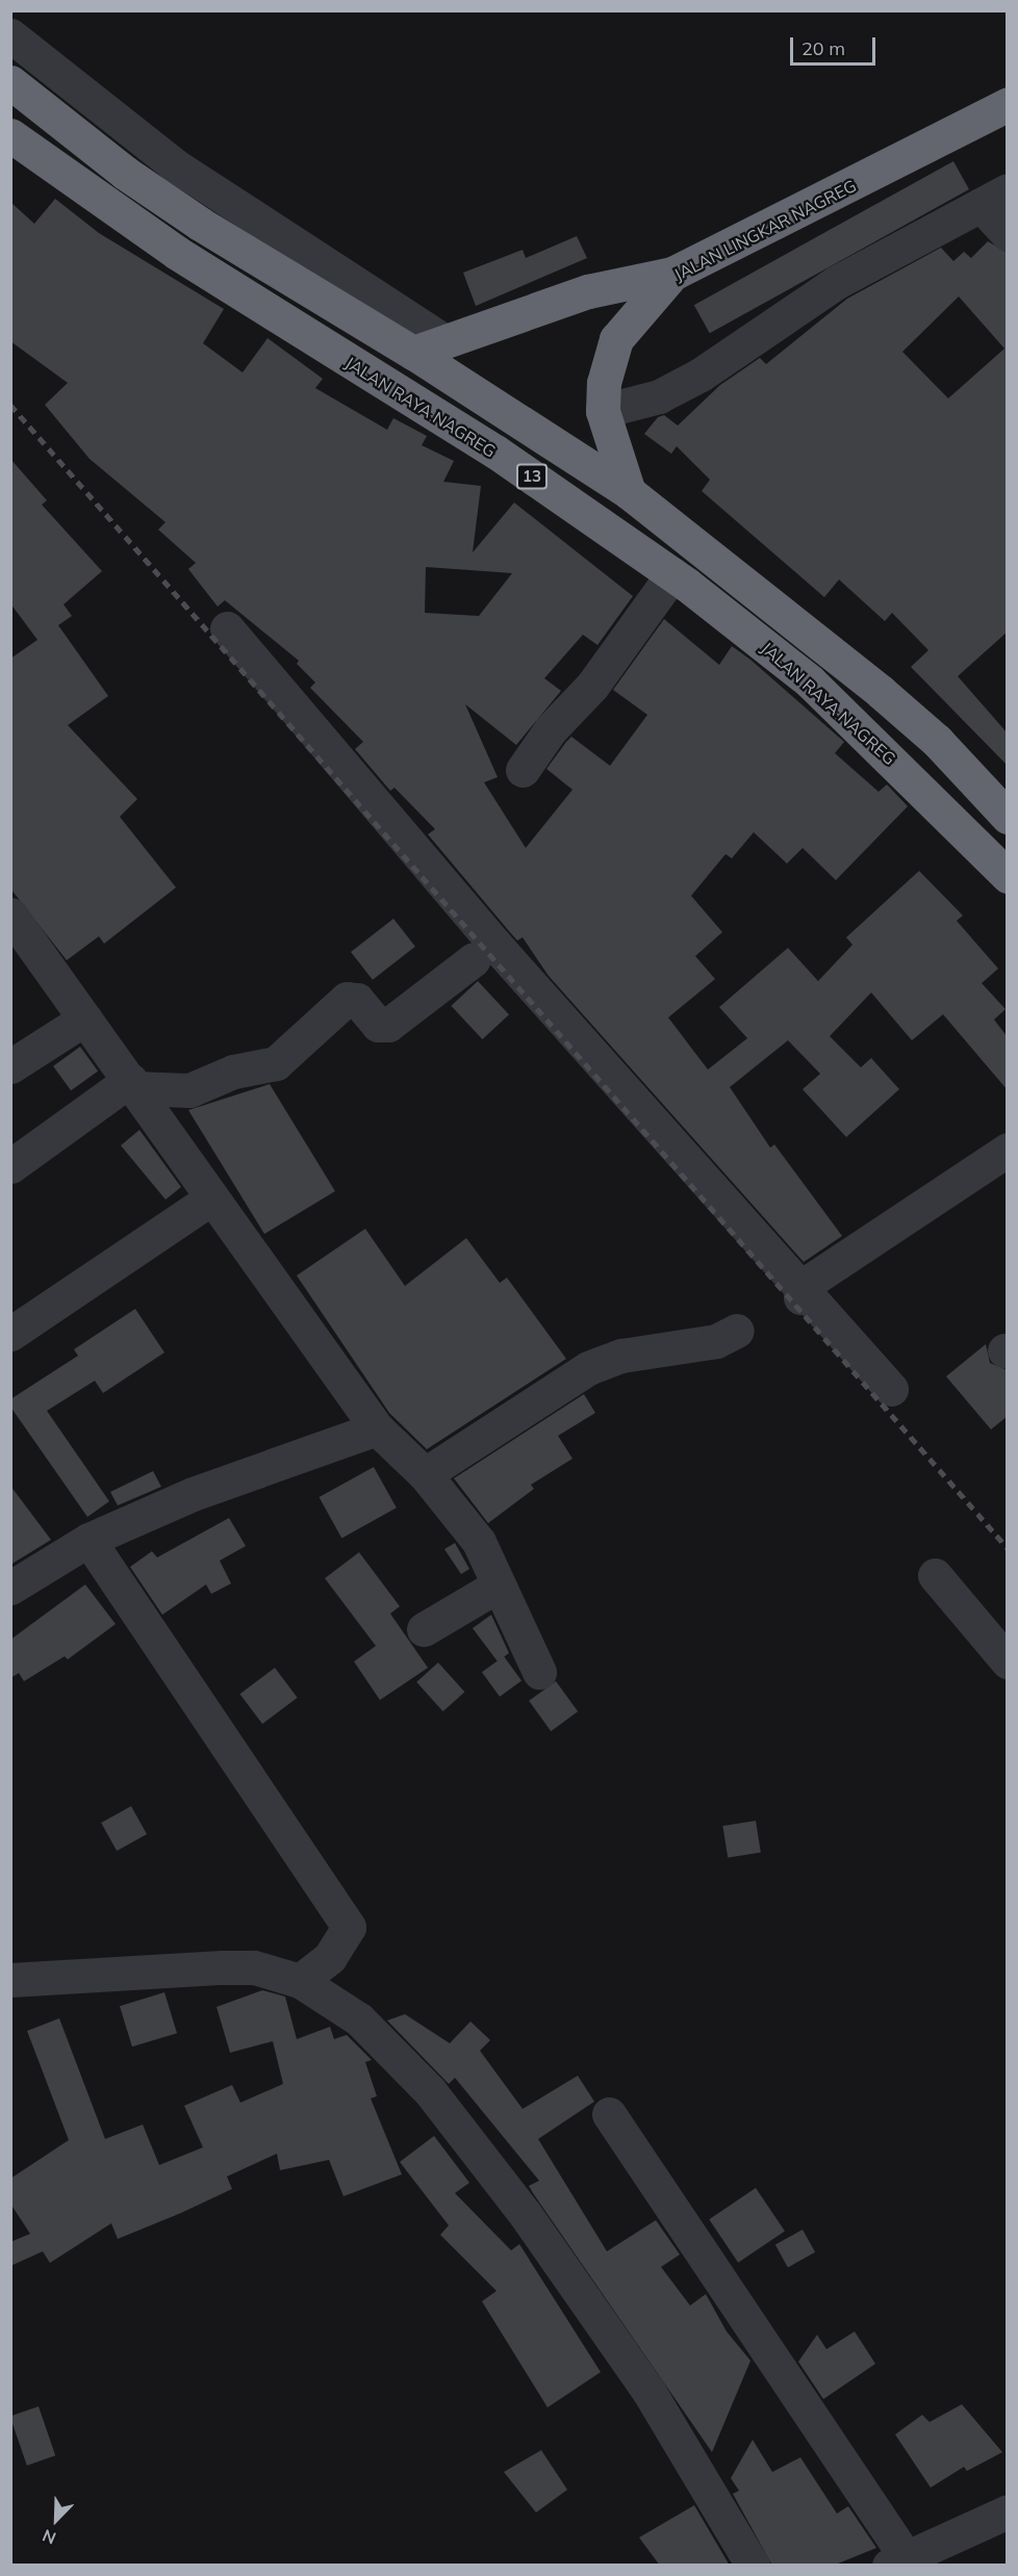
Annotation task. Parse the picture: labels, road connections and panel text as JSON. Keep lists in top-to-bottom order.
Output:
{
  "streets": {
    "highway": ["JALAN LINGKAR NAGREG", "JALAN RAYA NAGREG", "13"]
  },
  "crossings": [
    ["JALAN LINGKAR NAGREG", "13"]
  ],
  "scale_bar": "20 m",
  "north": "bottom left"
}
